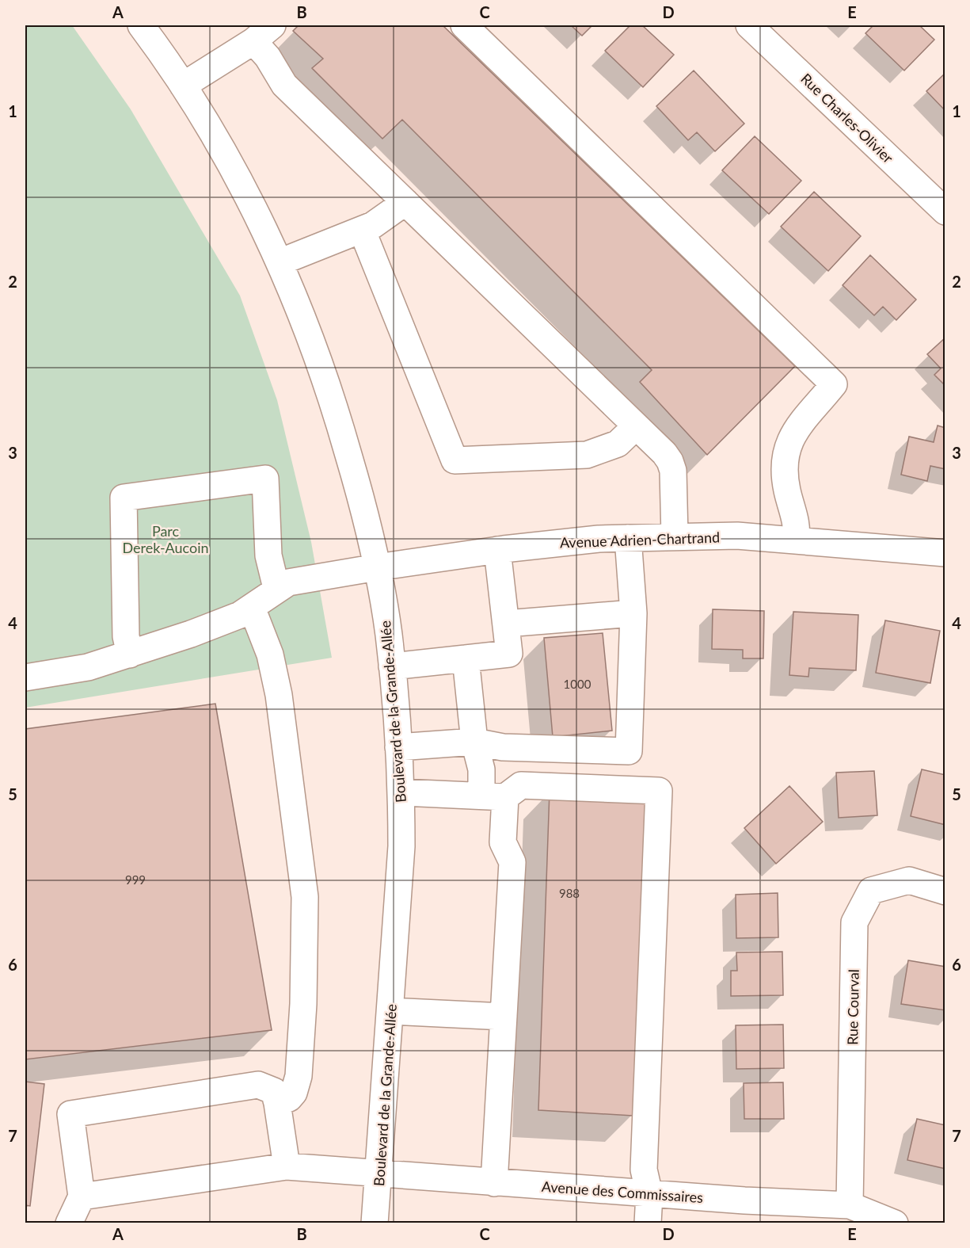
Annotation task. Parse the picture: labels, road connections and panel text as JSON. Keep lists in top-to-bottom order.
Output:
{
  "streets": {
    "street": [
      "Rue Charles-Olivier",
      "Avenue Adrien-Chartrand",
      "Boulevard de la Grande-Allée",
      "Rue Courval",
      "Avenue des Commissaires"
    ]
  },
  "crossings": [
    ["Avenue Adrien-Chartrand", "Boulevard de la Grande-Allée"],
    ["Boulevard de la Grande-Allée", "Avenue des Commissaires"],
    ["Rue Courval", "Avenue des Commissaires"]
  ],
  "parks": ["Parc Derek-Aucoin"],
  "house_numbers": ["1000", "999", "988"],
  "grid": {
    "columns": [
      "A",
      "B",
      "C",
      "D",
      "E"
    ],
    "rows": [
      "1",
      "2",
      "3",
      "4",
      "5",
      "6",
      "7"
    ]
  }
}
